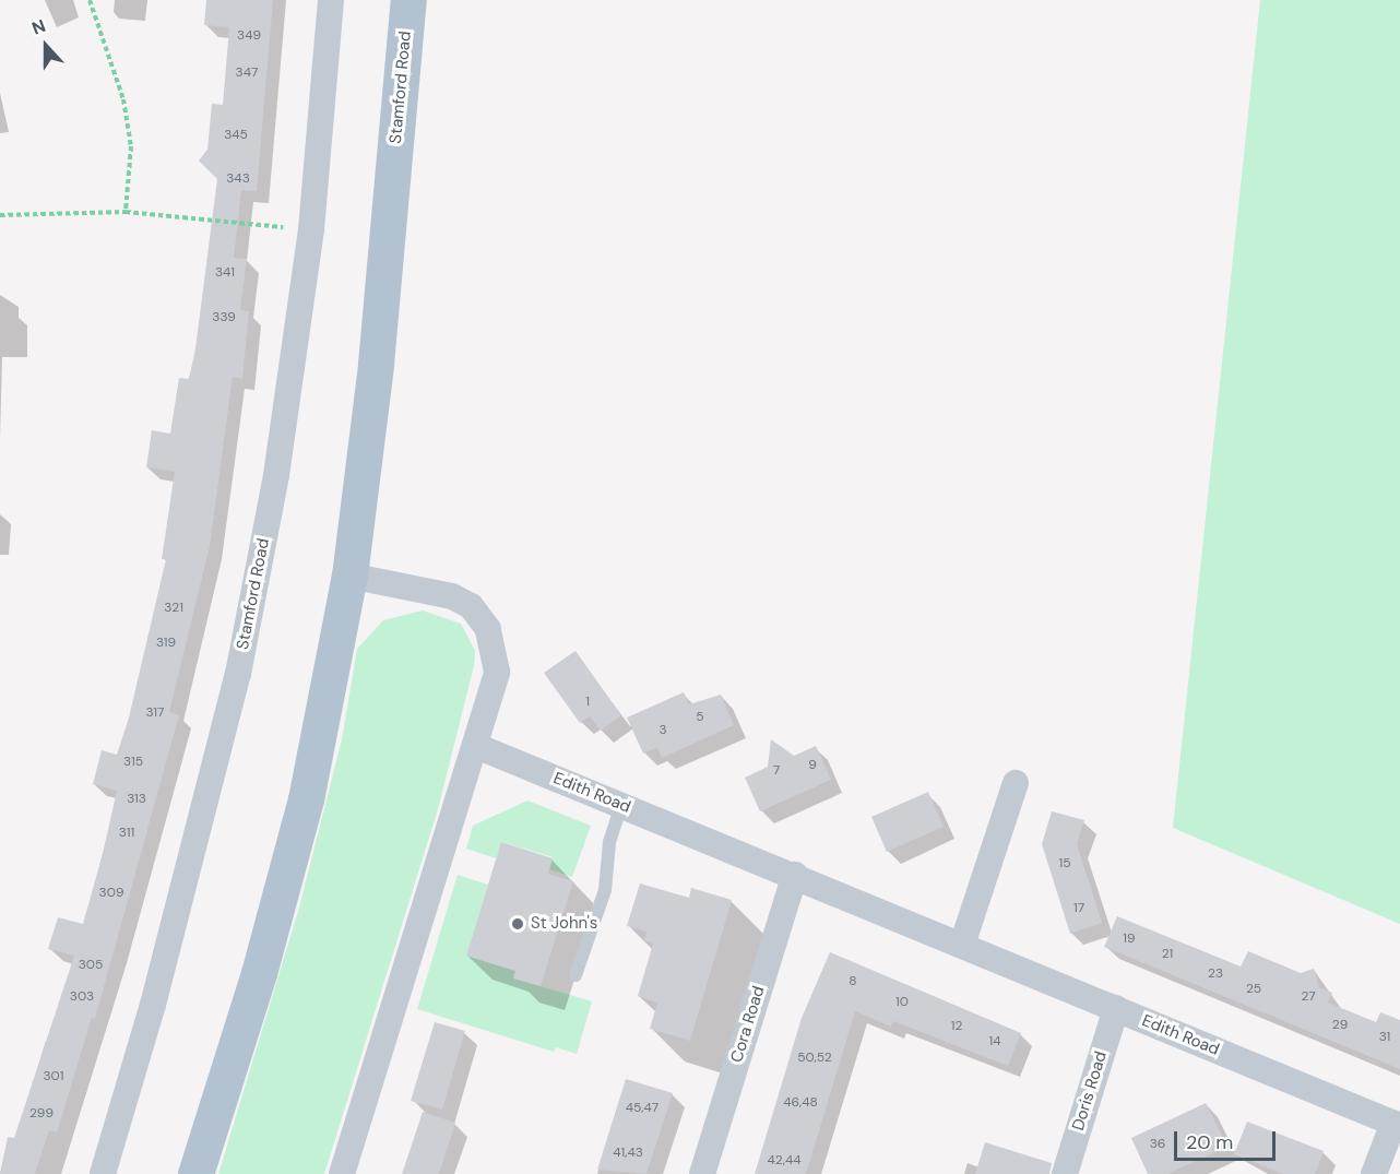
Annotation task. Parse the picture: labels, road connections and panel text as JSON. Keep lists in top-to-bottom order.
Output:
{
  "streets": {
    "main road": ["Stamford Road"],
    "street": ["Edith Road", "Cora Road", "Doris Road"]
  },
  "crossings": [
    ["Edith Road", "Cora Road"],
    ["Edith Road", "Doris Road"]
  ],
  "places": ["St John's"],
  "house_numbers": [
    "349",
    "347",
    "345",
    "343",
    "341",
    "339",
    "321",
    "319",
    "1",
    "317",
    "5",
    "3",
    "315",
    "9",
    "7",
    "313",
    "311",
    "15",
    "309",
    "17",
    "19",
    "21",
    "305",
    "23",
    "8",
    "25",
    "303",
    "27",
    "10",
    "29",
    "12",
    "31",
    "14",
    "50,52",
    "301",
    "46,48",
    "45,47",
    "299",
    "36",
    "41,43",
    "42,44"
  ],
  "scale_bar": "20 m",
  "north": "top"
}
